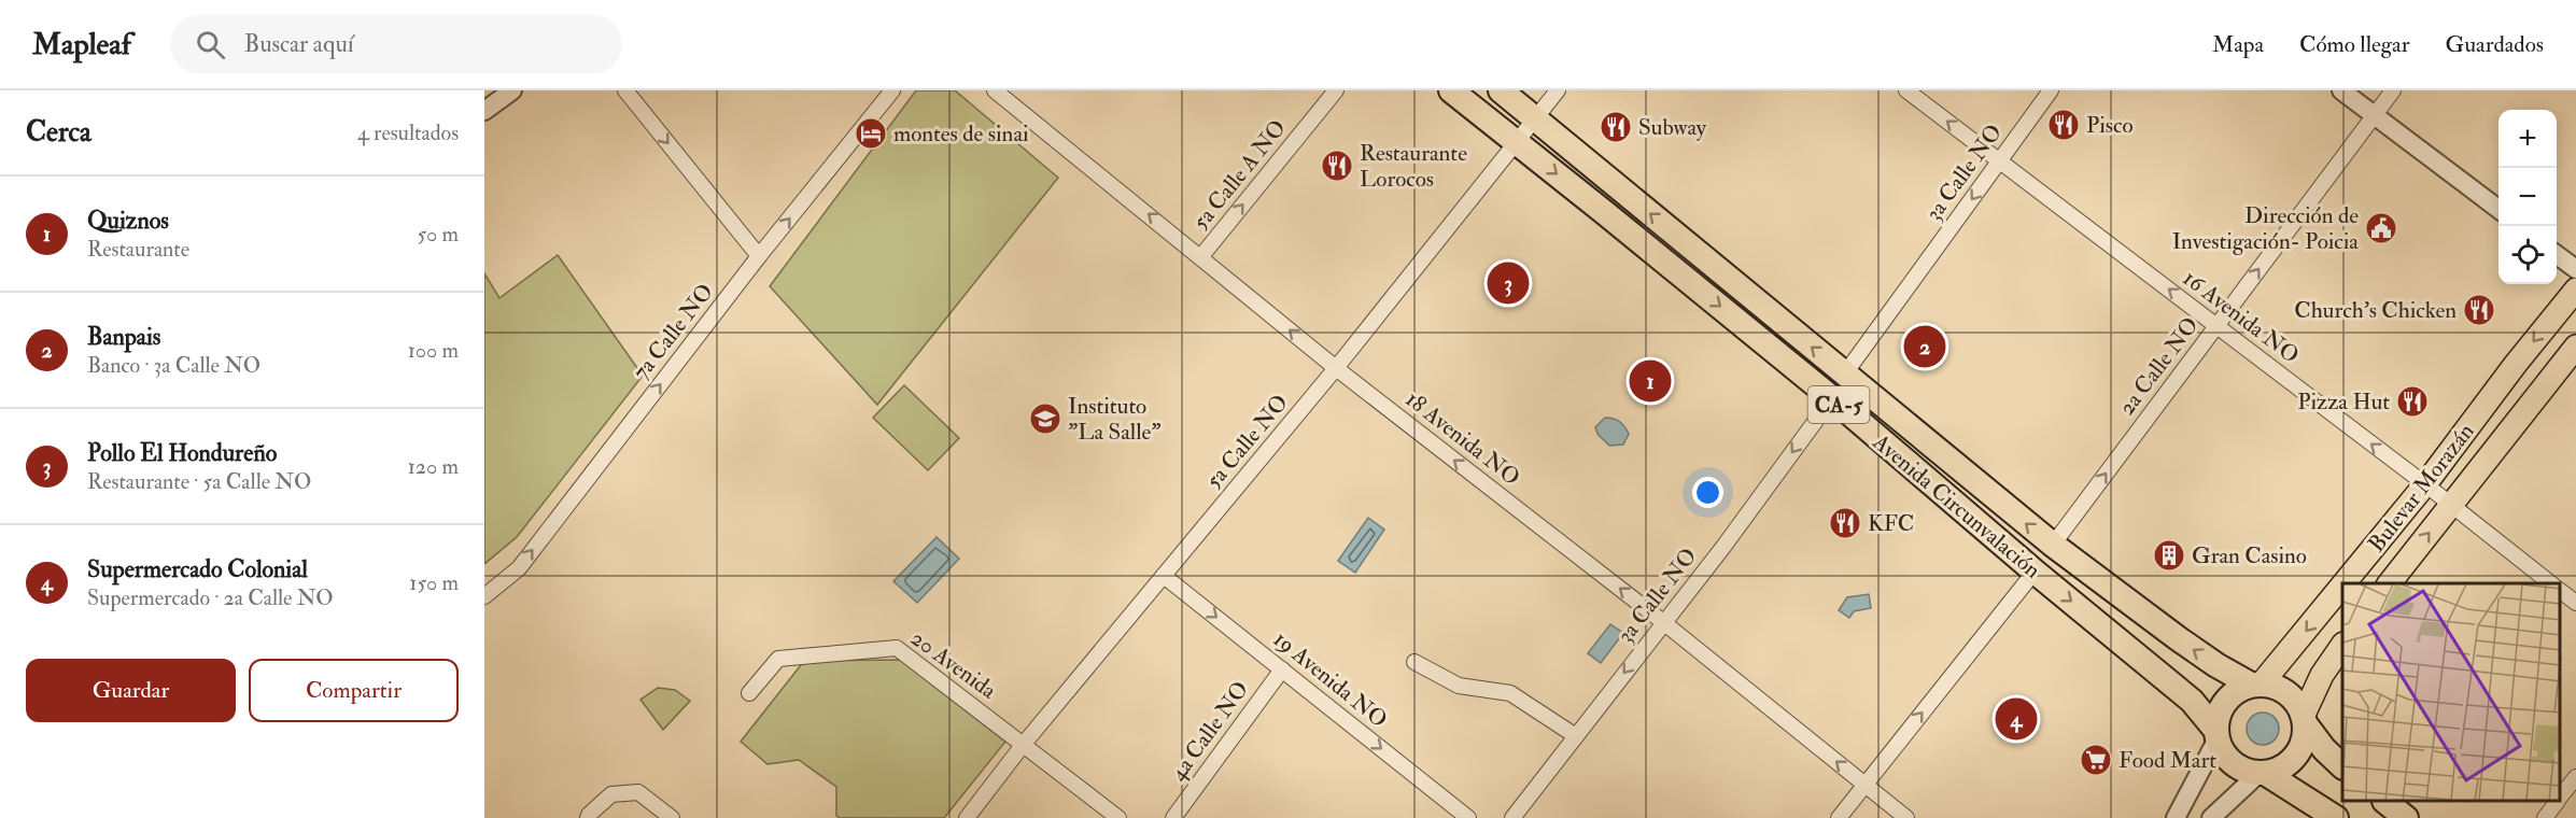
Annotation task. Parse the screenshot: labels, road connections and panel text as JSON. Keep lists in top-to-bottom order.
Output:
{
  "streets": {
    "highway": ["CA-5", "Avenida Circunvalación"],
    "main road": ["Bulevar Morazán"],
    "street": [
      "3a Calle NO",
      "5a Calle A NO",
      "16 Avenida NO",
      "7a Calle NO",
      "2a Calle NO",
      "18 Avenida NO",
      "5a Calle NO",
      "20 Avenida",
      "19 Avenida NO",
      "4a Calle NO"
    ]
  },
  "crossings": [
    ["3a Calle NO", "16 Avenida NO"],
    ["3a Calle NO", "18 Avenida NO"],
    ["3a Calle NO", "Avenida Circunvalación"],
    ["5a Calle A NO", "18 Avenida NO"],
    ["16 Avenida NO", "2a Calle NO"],
    ["16 Avenida NO", "Bulevar Morazán"],
    ["2a Calle NO", "Avenida Circunvalación"],
    ["CA-5", "Bulevar Morazán"],
    ["CA-5", "Avenida Circunvalación"],
    ["18 Avenida NO", "5a Calle NO"],
    ["5a Calle NO", "Avenida Circunvalación"],
    ["5a Calle NO", "20 Avenida"],
    ["5a Calle NO", "19 Avenida NO"],
    ["Bulevar Morazán", "Avenida Circunvalación"],
    ["19 Avenida NO", "4a Calle NO"]
  ],
  "one_way": [
    "3a Calle NO",
    "5a Calle A NO",
    "16 Avenida NO",
    "7a Calle NO",
    "2a Calle NO",
    "18 Avenida NO"
  ],
  "places": {
    "restaurant": [
      "Pisco",
      "Subway",
      "Restaurante Lorocos",
      "Church's Chicken",
      "Pizza Hut",
      "KFC"
    ],
    "hotel": ["montes de sinai"],
    "public building": ["Dirección de Investigación- Poicia"],
    "school or university": ["Instituto \"La Salle\""],
    "building": ["Gran Casino"],
    "supermarket": ["Food Mart"]
  },
  "page": {
    "header": "Mapleaf",
    "search": "Buscar aquí",
    "nav": ["Mapa", "Cómo llegar", "Guardados"],
    "heading": ["Cerca", "4 resultados"],
    "map_buttons": ["+", "−"],
    "list": [
      {
        "mark": "1",
        "name": "Quiznos",
        "note": "Restaurante",
        "value": "50 m"
      },
      {
        "mark": "2",
        "name": "Banpais",
        "note": "Banco · 3a Calle NO",
        "value": "100 m"
      },
      {
        "mark": "3",
        "name": "Pollo El Hondureño",
        "note": "Restaurante · 5a Calle NO",
        "value": "120 m"
      },
      {
        "mark": "4",
        "name": "Supermercado Colonial",
        "note": "Supermercado · 2a Calle NO",
        "value": "150 m"
      }
    ],
    "pins": [
      "3",
      "2",
      "1",
      "4"
    ],
    "buttons": ["Guardar", "Compartir"]
  }
}
